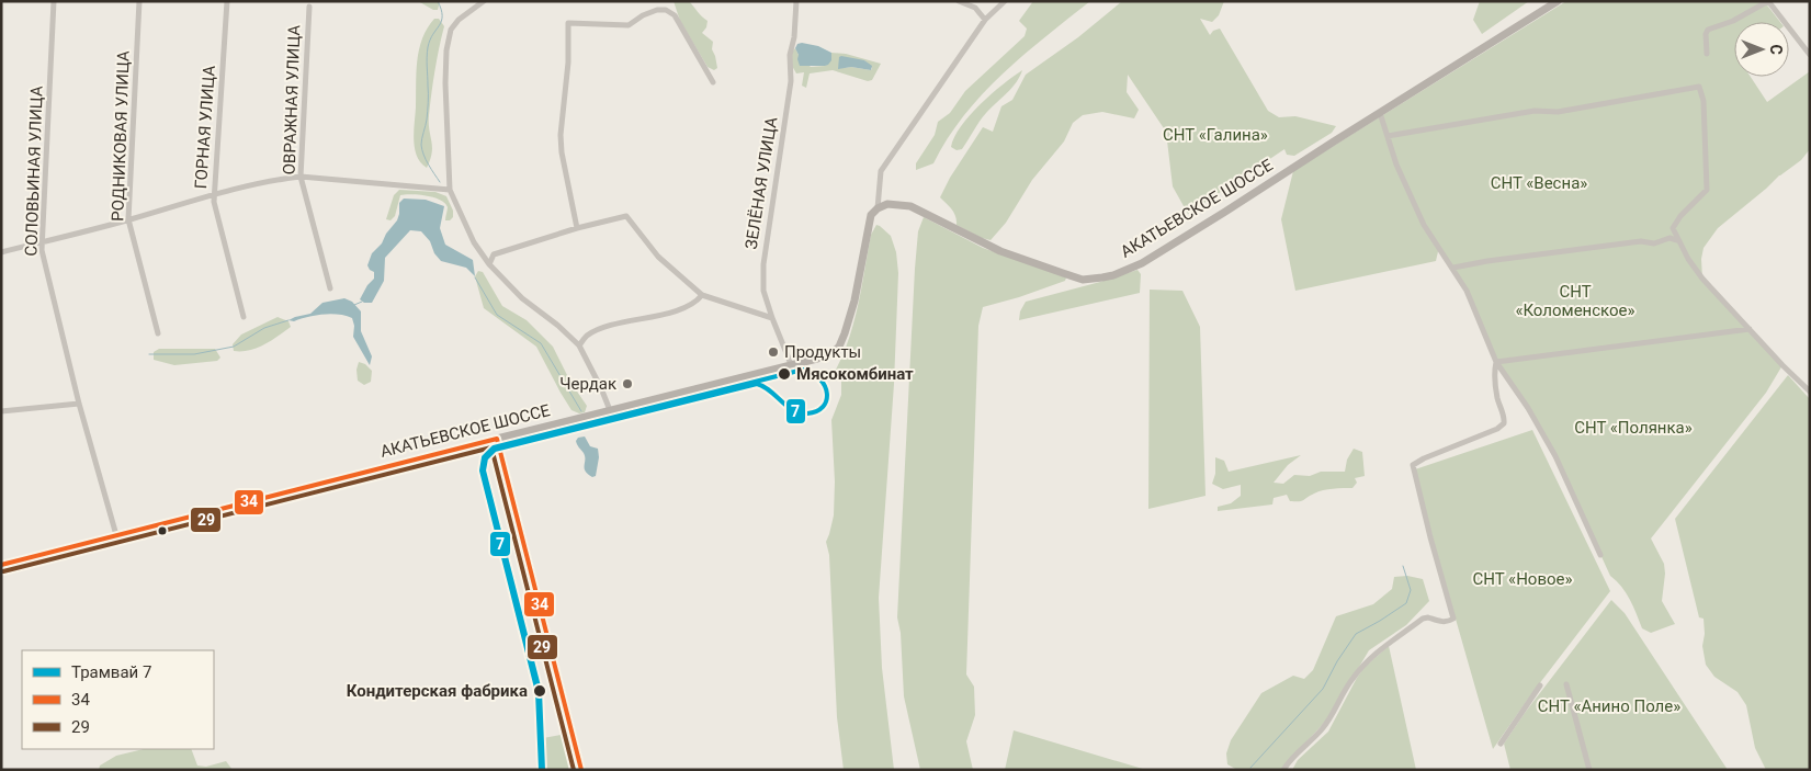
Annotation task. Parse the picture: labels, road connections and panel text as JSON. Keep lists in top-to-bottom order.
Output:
{
  "streets": {
    "main road": ["АКАТЬЕВСКОЕ ШОССЕ"],
    "street": [
      "ОВРАЖНАЯ УЛИЦА",
      "ГОРНАЯ УЛИЦА",
      "РОДНИКОВАЯ УЛИЦА",
      "СОЛОВЬИНАЯ УЛИЦА",
      "ЗЕЛЁНАЯ УЛИЦА"
    ]
  },
  "crossings": [
    ["СОЛОВЬИНАЯ УЛИЦА", "АКАТЬЕВСКОЕ ШОССЕ"],
    ["ЗЕЛЁНАЯ УЛИЦА", "АКАТЬЕВСКОЕ ШОССЕ"]
  ],
  "parks": [
    "СНТ «Галина»",
    "СНТ «Весна»",
    "СНТ «Коломенское»",
    "СНТ «Полянка»",
    "СНТ «Новое»",
    "СНТ «Анино Поле»"
  ],
  "places": [
    "Продукты",
    "Мясокомбинат",
    "Чердак",
    "Кондитерская фабрика"
  ],
  "lines": ["tram line 7", "transit line 34", "transit line 29"],
  "legend": ["Трамвай 7", "34", "29"],
  "north": "right"
}
